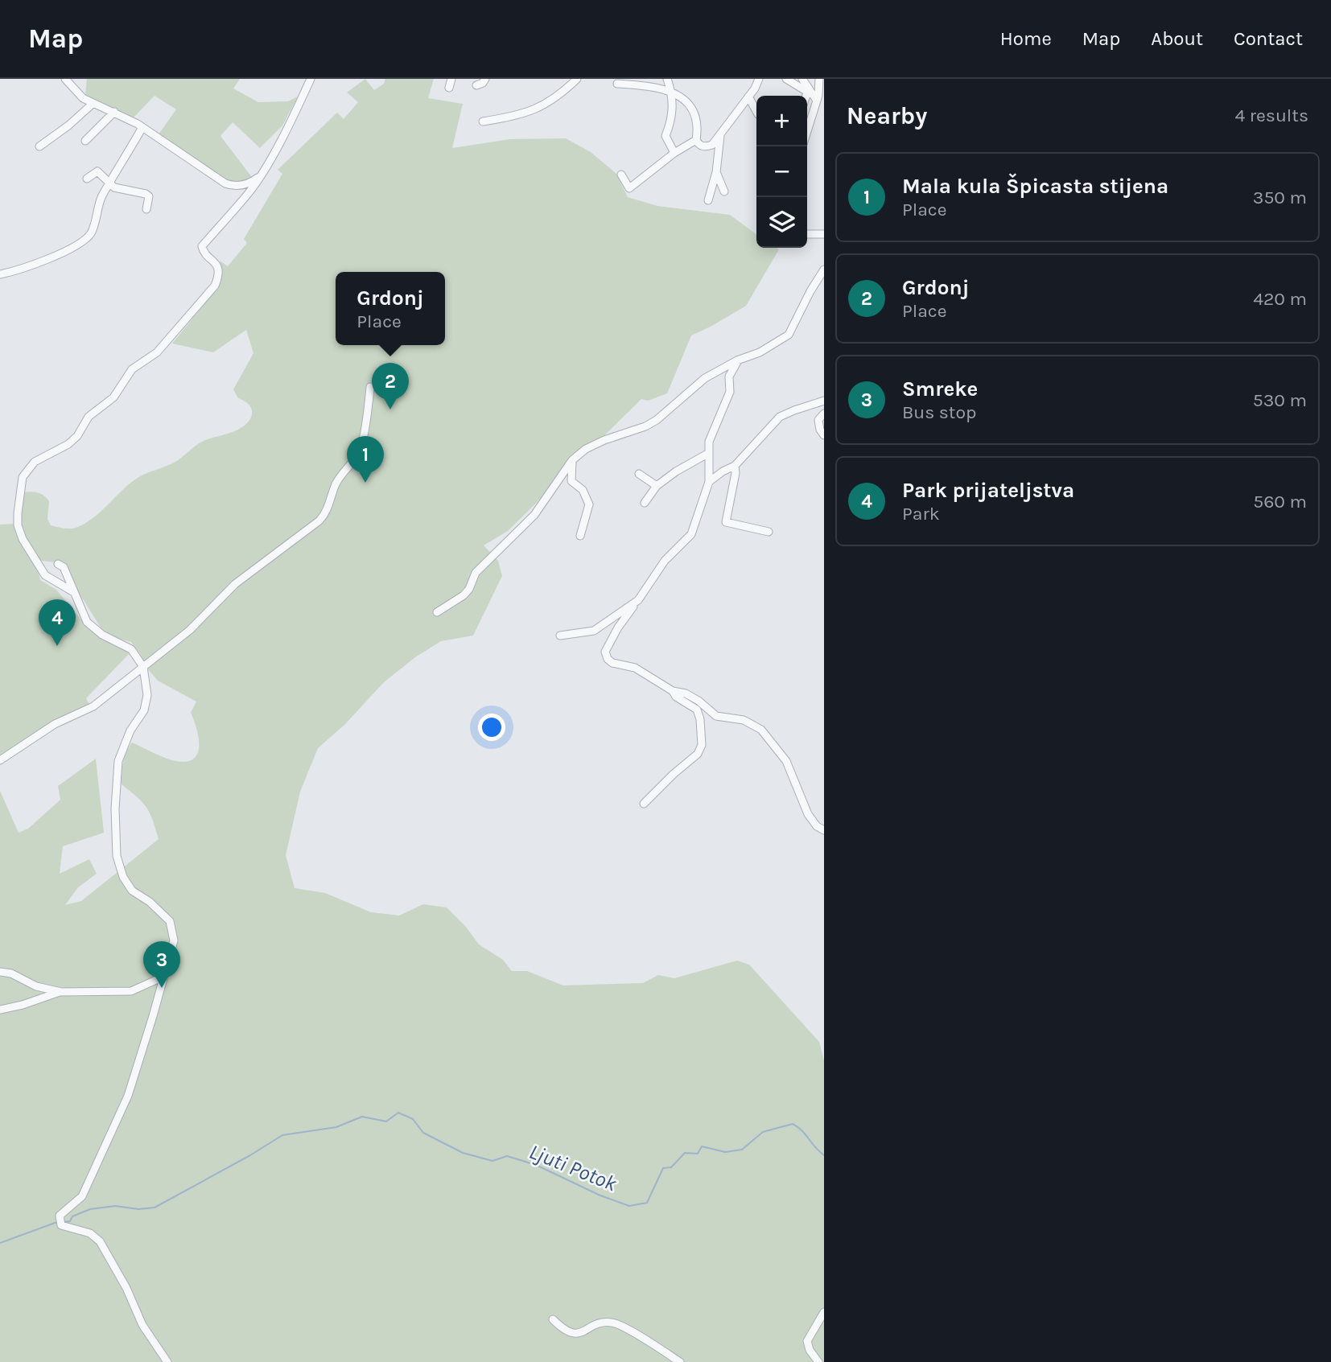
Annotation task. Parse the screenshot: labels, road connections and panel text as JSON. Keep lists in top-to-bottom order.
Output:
{
  "water": ["Ljuti Potok"],
  "page": {
    "header": "Map",
    "nav": [
      "Home",
      "Map",
      "About",
      "Contact"
    ],
    "heading": ["Nearby", "4 results"],
    "map_buttons": ["+", "−"],
    "list": [
      {
        "mark": "1",
        "name": "Mala kula Špicasta stijena",
        "note": "Place",
        "value": "350 m"
      },
      {
        "mark": "2",
        "name": "Grdonj",
        "note": "Place",
        "value": "420 m"
      },
      {
        "mark": "3",
        "name": "Smreke",
        "note": "Bus stop",
        "value": "530 m"
      },
      {
        "mark": "4",
        "name": "Park prijateljstva",
        "note": "Park",
        "value": "560 m"
      }
    ],
    "popup": ["Grdonj", "Place"],
    "pins": [
      "2",
      "1",
      "4",
      "3"
    ]
  }
}
